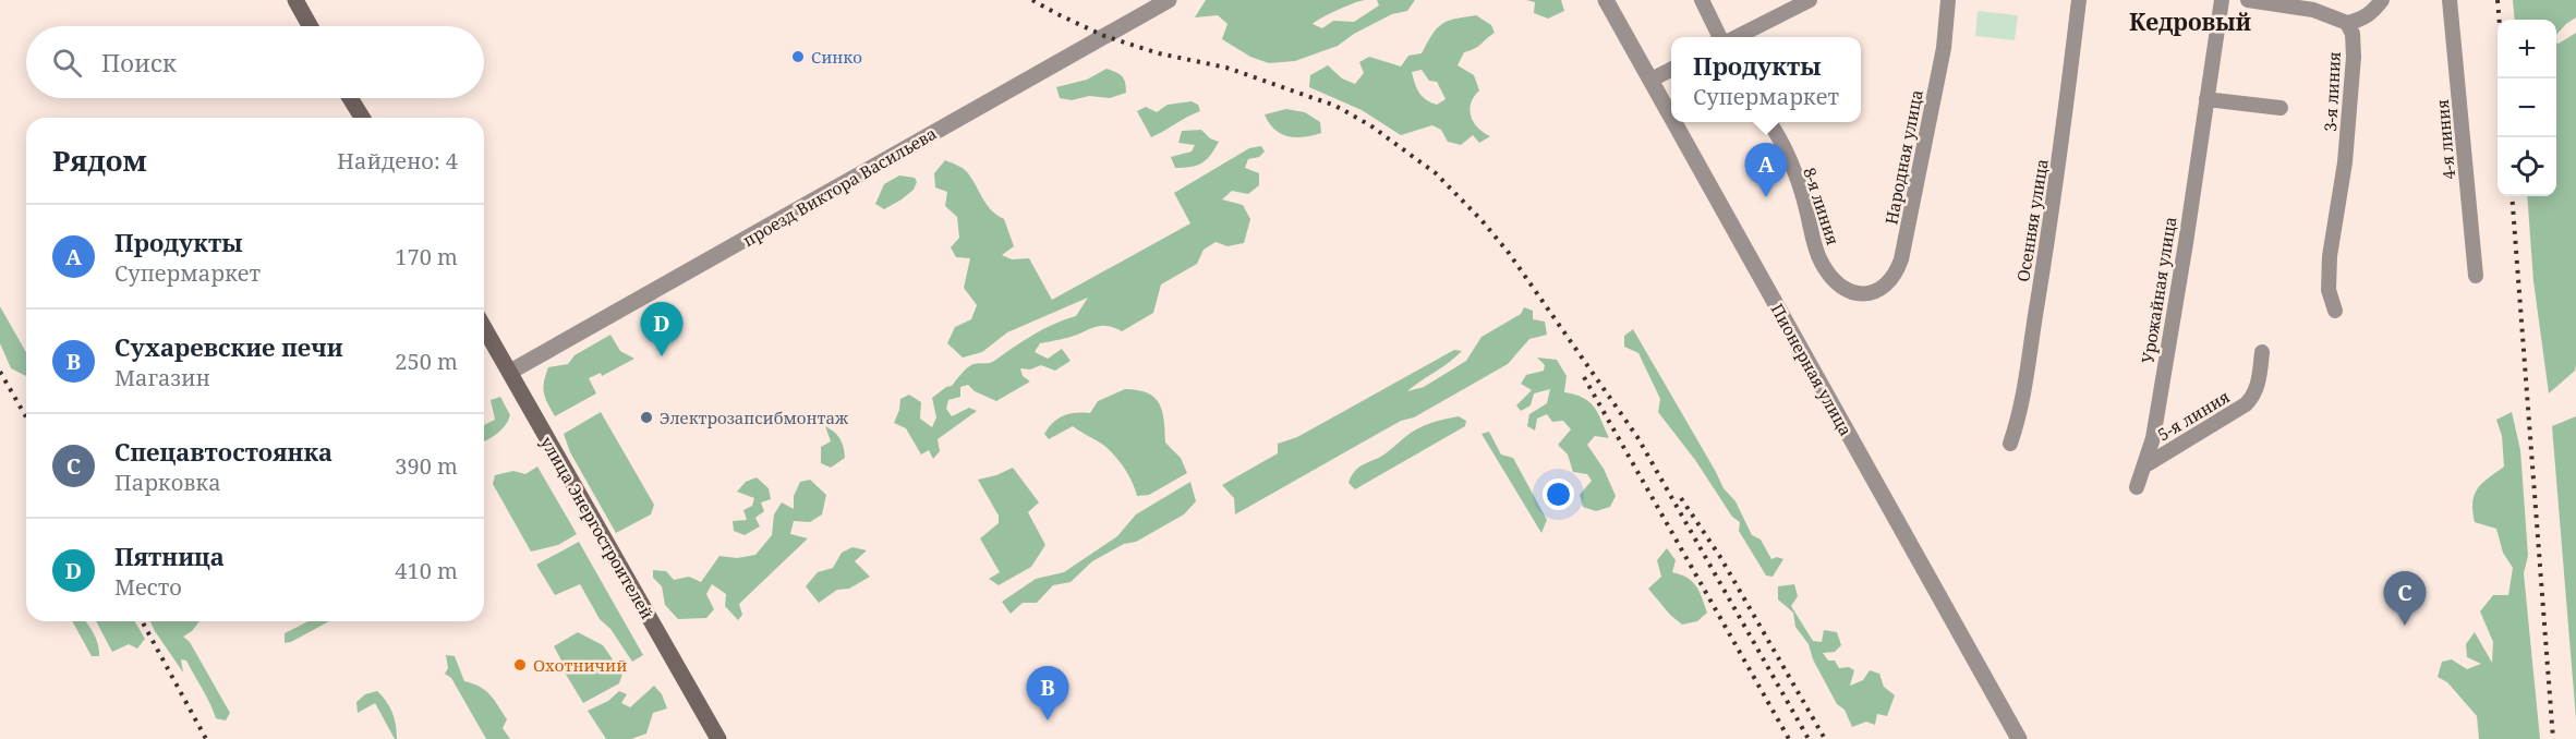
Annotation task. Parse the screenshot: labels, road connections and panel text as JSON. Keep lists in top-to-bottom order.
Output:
{
  "streets": {
    "main road": ["улица Энергостроителей"],
    "street": [
      "3-я линия",
      "4-я линия",
      "Народная улица",
      "проезд Виктора Васильева",
      "8-я линия",
      "Осенняя улица",
      "Урожайная улица",
      "Пионерная улица",
      "5-я линия"
    ]
  },
  "crossings": [
    ["Народная улица", "8-я линия"],
    ["проезд Виктора Васильева", "улица Энергостроителей"],
    ["Урожайная улица", "5-я линия"]
  ],
  "districts": ["Кедровый"],
  "places": ["Синко", "Электрозапсибмонтаж", "Охотничий"],
  "page": {
    "map_buttons": ["+", "−"],
    "search": "Поиск",
    "popup": ["Продукты", "Супермаркет"],
    "heading": ["Рядом", "Найдено: 4"],
    "pins": [
      "A",
      "D",
      "C",
      "B"
    ],
    "list": [
      {
        "mark": "A",
        "name": "Продукты",
        "note": "Супермаркет",
        "value": "170 m"
      },
      {
        "mark": "B",
        "name": "Сухаревские печи",
        "note": "Магазин",
        "value": "250 m"
      },
      {
        "mark": "C",
        "name": "Спецавтостоянка",
        "note": "Парковка",
        "value": "390 m"
      },
      {
        "mark": "D",
        "name": "Пятница",
        "note": "Место",
        "value": "410 m"
      }
    ]
  }
}
